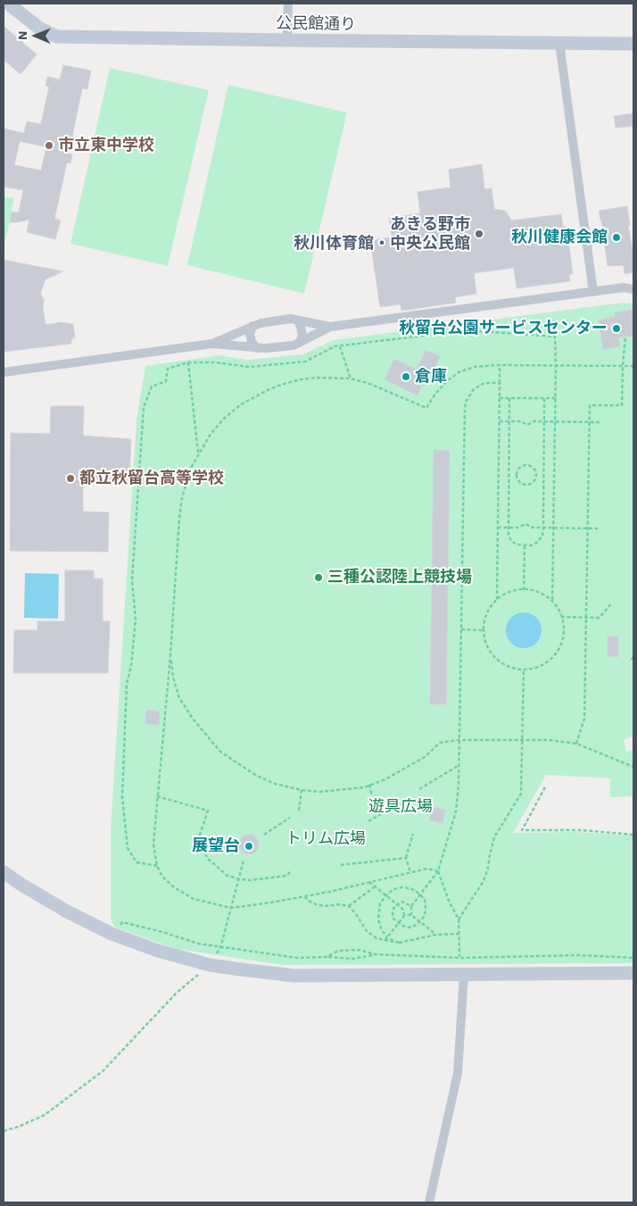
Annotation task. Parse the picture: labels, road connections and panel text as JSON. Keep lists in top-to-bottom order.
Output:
{
  "streets": {
    "street": ["公民館通り"]
  },
  "parks": ["遊具広場", "トリム広場"],
  "places": [
    "市立東中学校",
    "あきる野市 秋川体育館・中央公民館",
    "秋川健康会館",
    "秋留台公園サービスセンター",
    "倉庫",
    "都立秋留台高等学校",
    "三種公認陸上競技場",
    "展望台"
  ],
  "north": "left"
}
